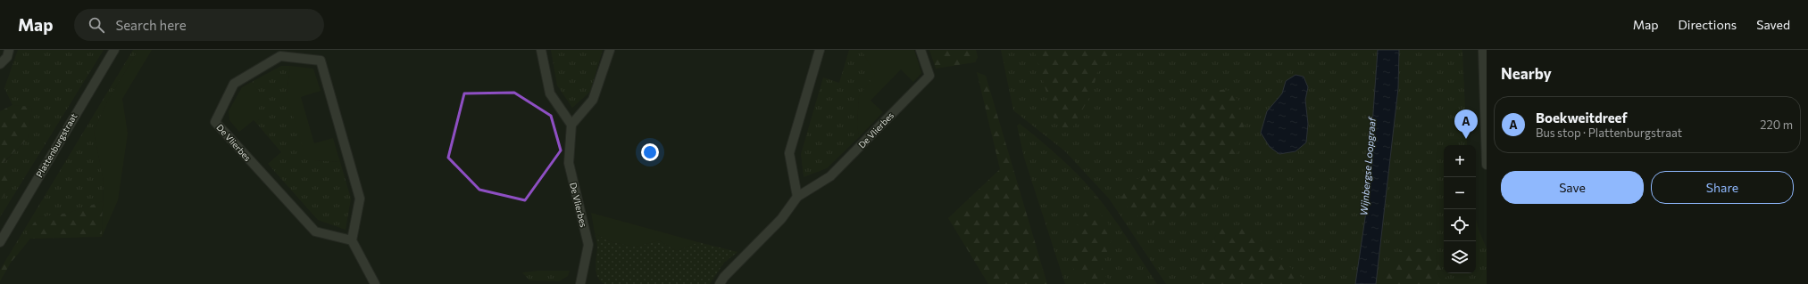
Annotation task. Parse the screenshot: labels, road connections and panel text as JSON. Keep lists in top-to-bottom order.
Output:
{
  "streets": {
    "street": ["De Vlierbes", "Plattenburgstraat"]
  },
  "water": ["Wijnbergse Loopgraaf"],
  "page": {
    "header": "Map",
    "search": "Search here",
    "nav": ["Map", "Directions", "Saved"],
    "heading": "Nearby",
    "list": [
      {
        "mark": "A",
        "name": "Boekweitdreef",
        "note": "Bus stop · Plattenburgstraat",
        "value": "220 m"
      }
    ],
    "pins": "A",
    "map_buttons": ["+", "−"],
    "buttons": ["Save", "Share"]
  }
}
